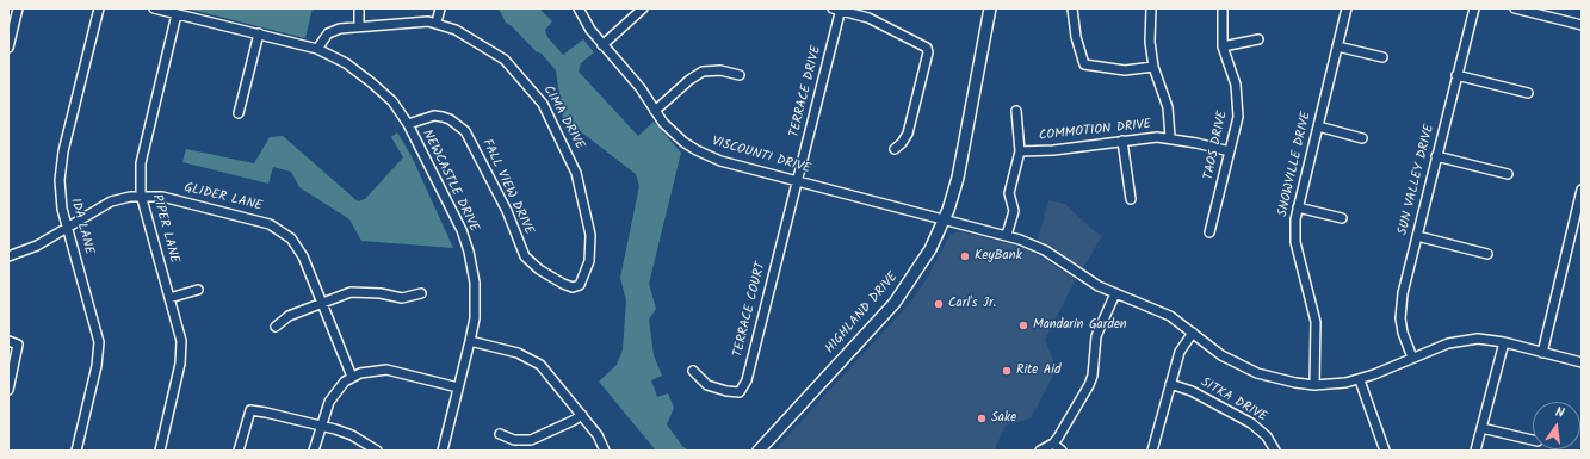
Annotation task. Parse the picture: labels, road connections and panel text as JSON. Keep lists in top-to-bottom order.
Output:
{
  "streets": {
    "main road": ["HIGHLAND DRIVE"],
    "street": [
      "TERRACE DRIVE",
      "CIMA DRIVE",
      "COMMOTION DRIVE",
      "TAOS DRIVE",
      "VISCOUNTI DRIVE",
      "SNOWVILLE DRIVE",
      "SUN VALLEY DRIVE",
      "NEWCASTLE DRIVE",
      "FALL VIEW DRIVE",
      "GLIDER LANE",
      "IDA LANE",
      "PIPER LANE",
      "TERRACE COURT",
      "SITKA DRIVE"
    ]
  },
  "crossings": [
    ["TERRACE DRIVE", "VISCOUNTI DRIVE"],
    ["TERRACE DRIVE", "TERRACE COURT"],
    ["CIMA DRIVE", "NEWCASTLE DRIVE"],
    ["CIMA DRIVE", "FALL VIEW DRIVE"],
    ["COMMOTION DRIVE", "TAOS DRIVE"],
    ["VISCOUNTI DRIVE", "SNOWVILLE DRIVE"],
    ["VISCOUNTI DRIVE", "SUN VALLEY DRIVE"],
    ["VISCOUNTI DRIVE", "TERRACE COURT"],
    ["VISCOUNTI DRIVE", "HIGHLAND DRIVE"],
    ["NEWCASTLE DRIVE", "FALL VIEW DRIVE"],
    ["NEWCASTLE DRIVE", "PIPER LANE"],
    ["GLIDER LANE", "IDA LANE"],
    ["GLIDER LANE", "PIPER LANE"]
  ],
  "places": [
    "KeyBank",
    "Carl's Jr.",
    "Mandarin Garden",
    "Rite Aid",
    "Sake"
  ],
  "north": "top"
}
